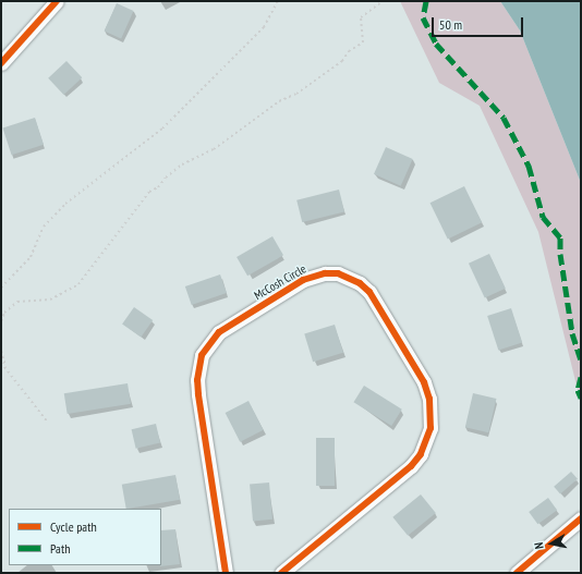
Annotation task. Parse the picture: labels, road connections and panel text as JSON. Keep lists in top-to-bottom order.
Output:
{
  "streets": {
    "street": ["McCosh Circle"]
  },
  "legend": ["Cycle path", "Path"],
  "scale_bar": "50 m",
  "north": "left"
}
